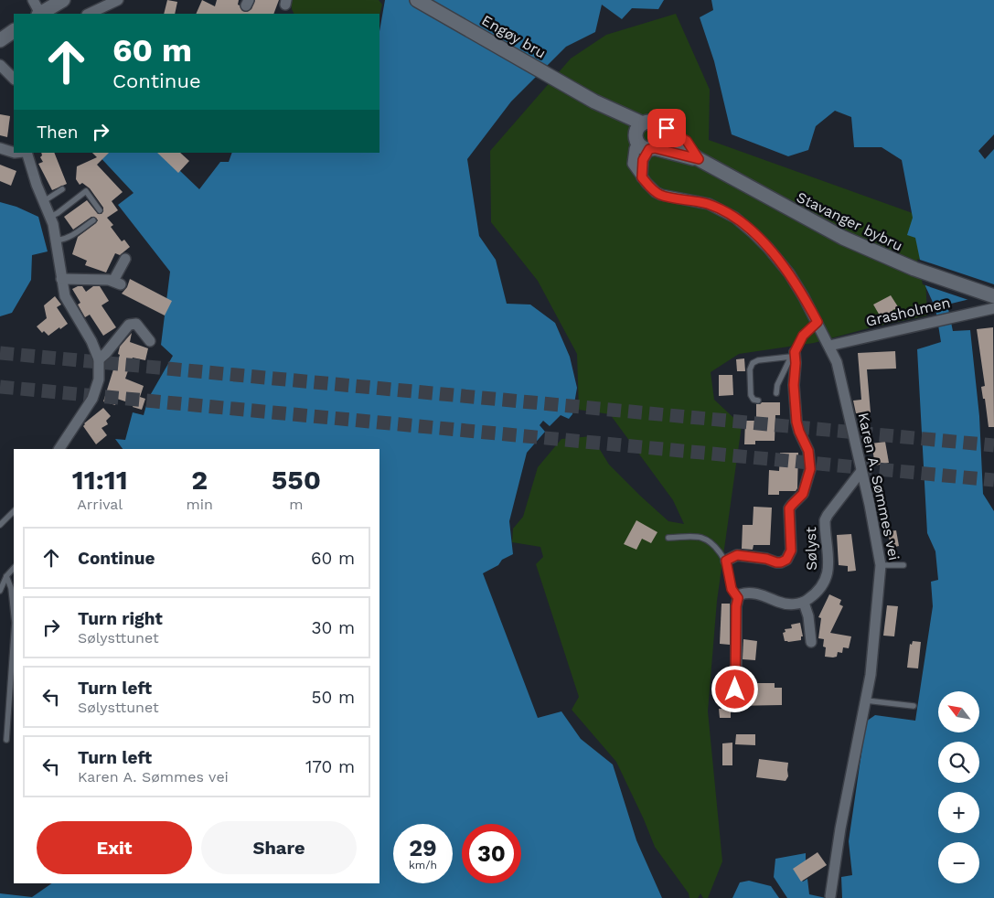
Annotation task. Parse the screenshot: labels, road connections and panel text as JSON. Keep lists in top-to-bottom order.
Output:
{
  "streets": {
    "main road": ["Engøy bru", "Stavanger bybru"],
    "street": ["Grasholmen", "Karen A. Sømmes vei", "Sølyst"]
  },
  "crossings": [
    ["Engøy bru", "Karen A. Sømmes vei"],
    ["Grasholmen", "Karen A. Sømmes vei"],
    ["Karen A. Sømmes vei", "Sølyst"]
  ],
  "north": "top left",
  "page": {
    "turn": ["60 m", "Continue"],
    "then": "Then",
    "eta": [
      "11:11",
      "Arrival",
      "2",
      "min",
      "550",
      "m"
    ],
    "list": [
      {
        "name": "Continue",
        "value": "60 m"
      },
      {
        "name": "Turn right",
        "note": "Sølysttunet",
        "value": "30 m"
      },
      {
        "name": "Turn left",
        "note": "Sølysttunet",
        "value": "50 m"
      },
      {
        "name": "Turn left",
        "note": "Karen A. Sømmes vei",
        "value": "170 m"
      }
    ],
    "map_buttons": ["+", "−"],
    "buttons": ["Exit", "Share"],
    "speed": "29 km/h",
    "limit": "30"
  }
}
